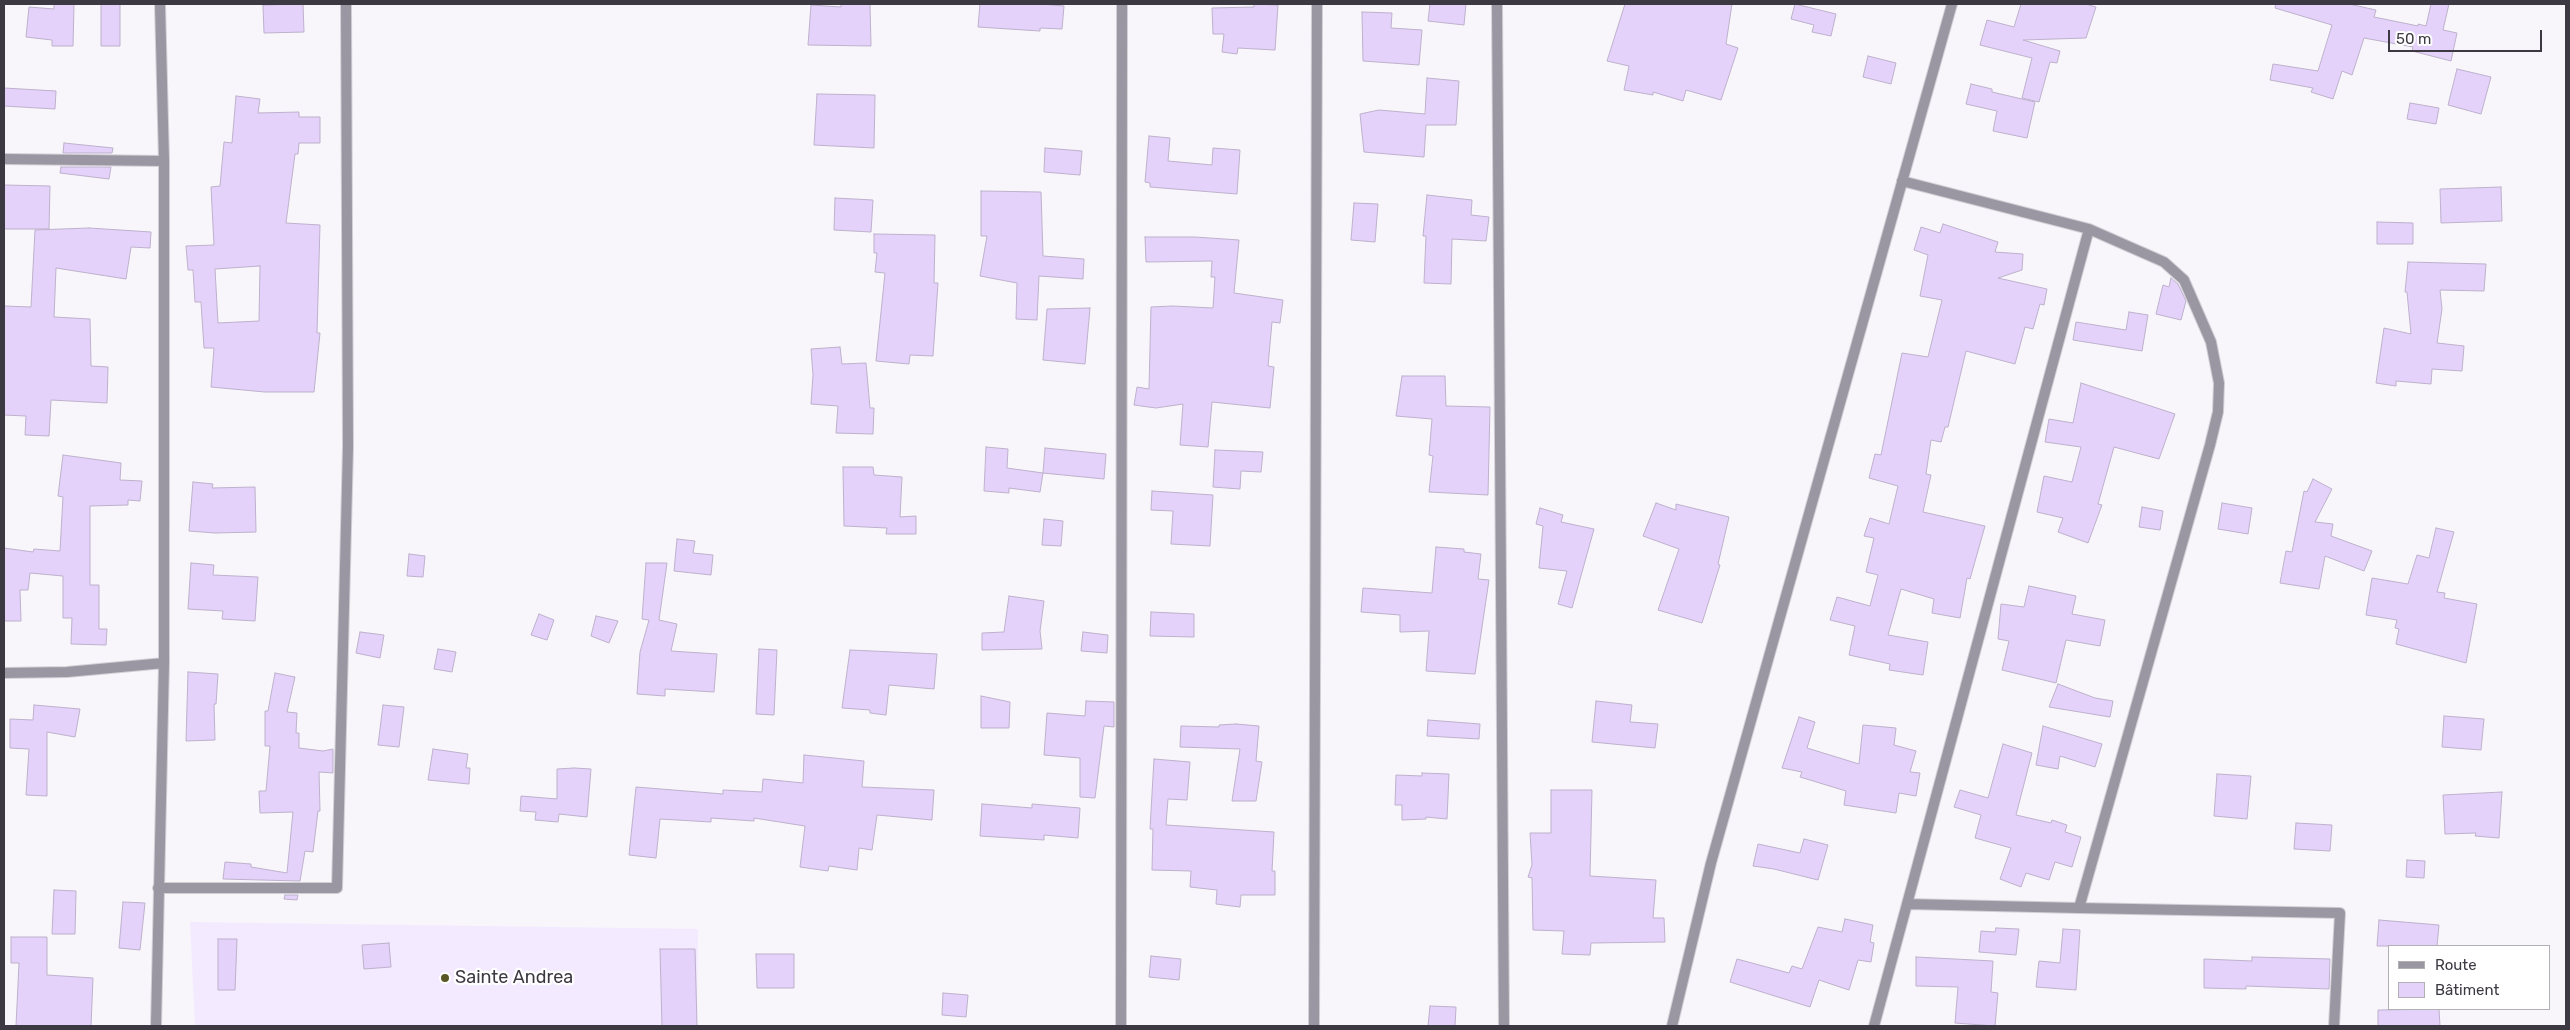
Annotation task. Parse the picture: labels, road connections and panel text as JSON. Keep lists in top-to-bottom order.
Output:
{
  "places": ["Sainte Andrea"],
  "legend": ["Route", "Bâtiment"],
  "scale_bar": "50 m"
}
